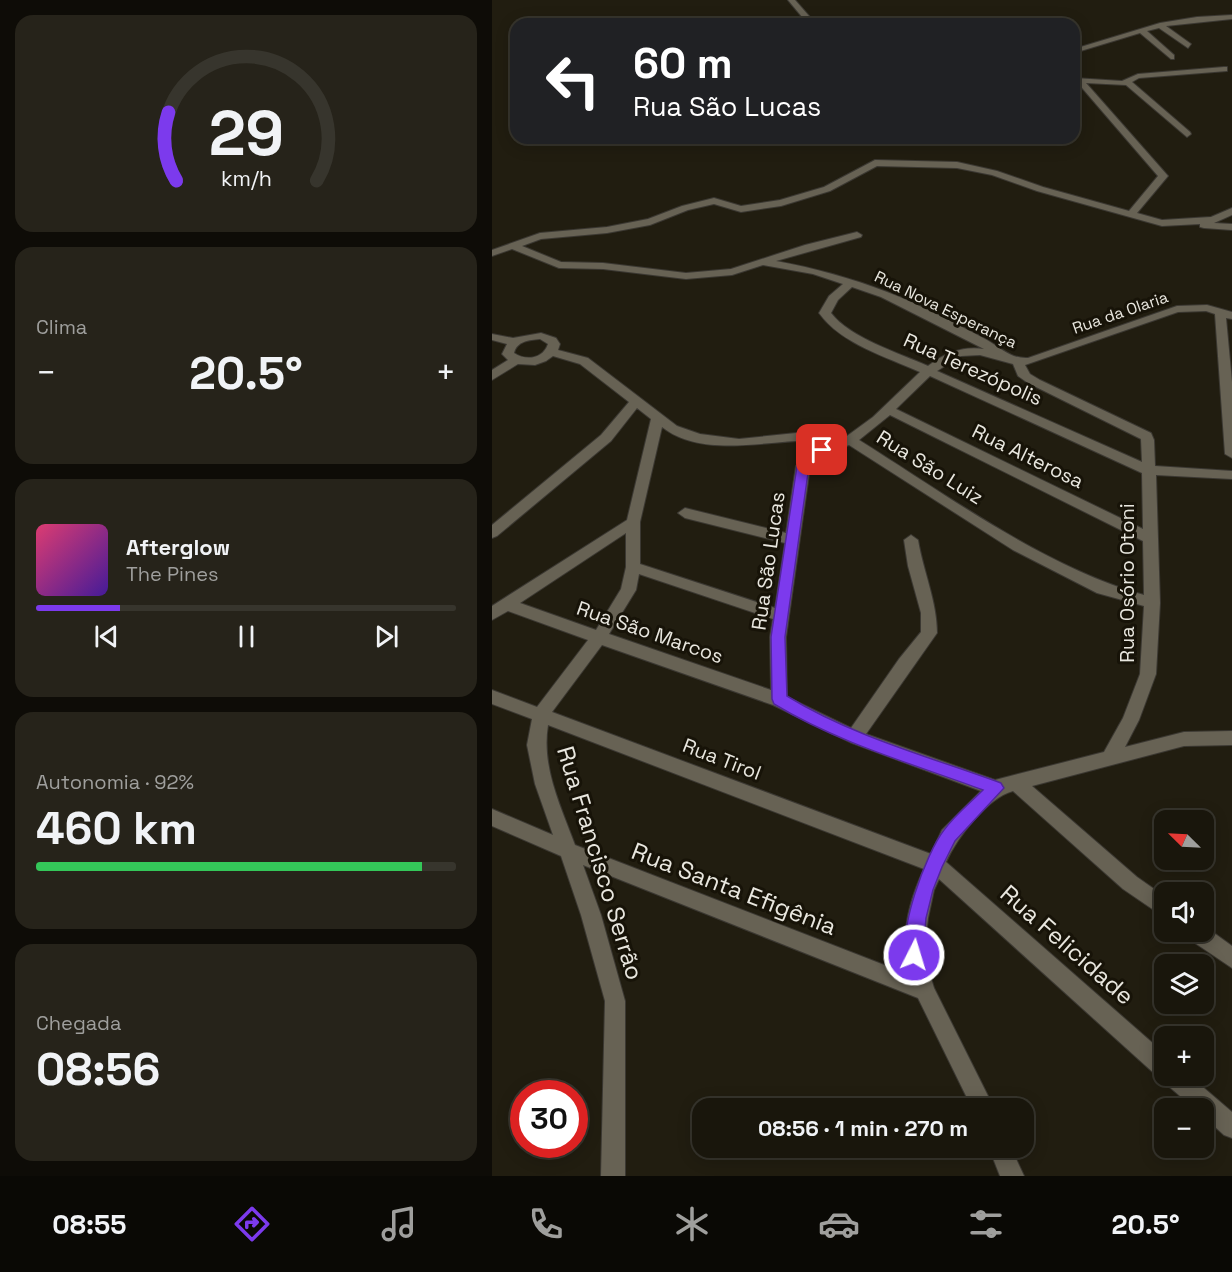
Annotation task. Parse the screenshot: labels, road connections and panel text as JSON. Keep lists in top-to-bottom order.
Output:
{
  "streets": {
    "street": [
      "Rua Nova Esperança",
      "Rua da Olaria",
      "Rua Terezópolis",
      "Rua Alterosa",
      "Rua São Luiz",
      "Rua São Lucas",
      "Rua Osório Otoni",
      "Rua São Marcos",
      "Rua Tirol",
      "Rua Francisco Serrão",
      "Rua Santa Efigênia",
      "Rua Felicidade"
    ]
  },
  "crossings": [
    ["Rua Nova Esperança", "Rua da Olaria"],
    ["Rua Nova Esperança", "Rua Terezópolis"],
    ["Rua Nova Esperança", "Rua São Luiz"],
    ["Rua Nova Esperança", "Rua Osório Otoni"],
    ["Rua Terezópolis", "Rua São Luiz"],
    ["Rua Terezópolis", "Rua Osório Otoni"],
    ["Rua Alterosa", "Rua São Luiz"],
    ["Rua Alterosa", "Rua Osório Otoni"],
    ["Rua São Luiz", "Rua São Lucas"],
    ["Rua São Luiz", "Rua Osório Otoni"],
    ["Rua São Lucas", "Rua São Marcos"],
    ["Rua São Marcos", "Rua Francisco Serrão"],
    ["Rua Tirol", "Rua Francisco Serrão"],
    ["Rua Tirol", "Rua Felicidade"],
    ["Rua Francisco Serrão", "Rua Santa Efigênia"]
  ],
  "north": "top left",
  "page": {
    "turn": ["60 m", "Rua São Lucas"],
    "tile": [
      "Clima",
      ["Autonomia · 92%", "460 km"],
      ["Chegada", "08:56"]
    ],
    "heat": ["−", "20.5°", "+"],
    "song": ["Afterglow", "The Pines"],
    "map_buttons": ["+", "−"],
    "limit": "30",
    "trip": "08:56 · 1 min · 270 m",
    "tabs": ["08:55", "20.5°"],
    "gauge": ["29", "km/h"]
  }
}
